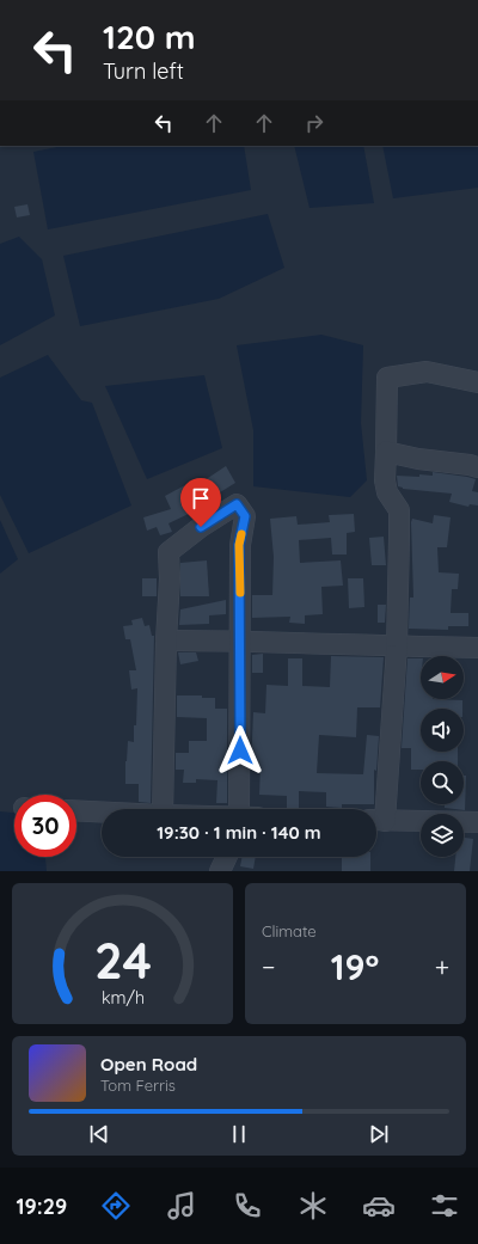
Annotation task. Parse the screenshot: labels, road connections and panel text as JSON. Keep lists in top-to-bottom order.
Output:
{
  "north": "right",
  "page": {
    "turn": ["120 m", "Turn left"],
    "limit": "30",
    "trip": "19:30 · 1 min · 140 m",
    "tile": "Climate",
    "heat": ["−", "19°", "+"],
    "song": ["Open Road", "Tom Ferris"],
    "tabs": "19:29",
    "gauge": ["24", "km/h"]
  }
}
